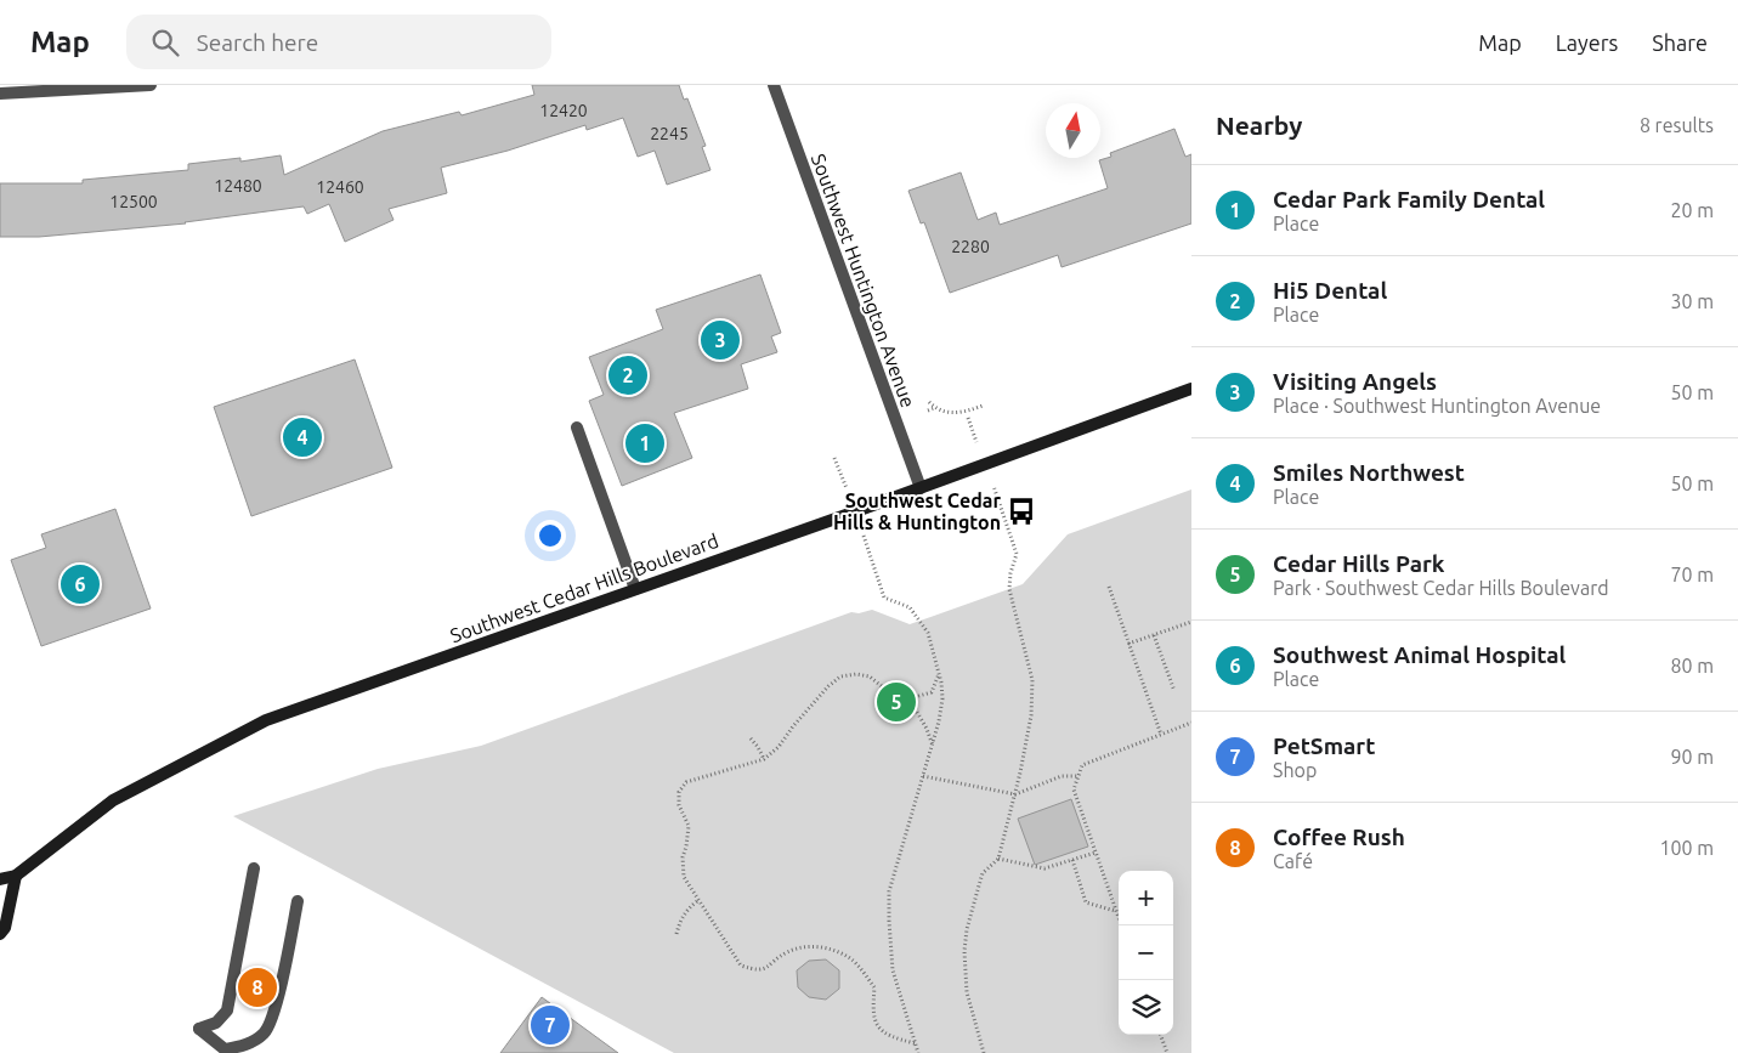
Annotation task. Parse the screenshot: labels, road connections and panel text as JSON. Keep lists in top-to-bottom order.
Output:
{
  "streets": {
    "main road": ["Southwest Cedar Hills Boulevard"],
    "street": ["Southwest Huntington Avenue"]
  },
  "crossings": [
    ["Southwest Huntington Avenue", "Southwest Cedar Hills Boulevard"]
  ],
  "places": {
    "bus stop": ["Southwest Cedar Hills & Huntington"]
  },
  "house_numbers": [
    "12420",
    "2245",
    "12480",
    "12460",
    "12500",
    "2280"
  ],
  "north": "top",
  "page": {
    "header": "Map",
    "search": "Search here",
    "nav": ["Map", "Layers", "Share"],
    "heading": ["Nearby", "8 results"],
    "list": [
      {
        "mark": "1",
        "name": "Cedar Park Family Dental",
        "note": "Place",
        "value": "20 m"
      },
      {
        "mark": "2",
        "name": "Hi5 Dental",
        "note": "Place",
        "value": "30 m"
      },
      {
        "mark": "3",
        "name": "Visiting Angels",
        "note": "Place · Southwest Huntington Avenue",
        "value": "50 m"
      },
      {
        "mark": "4",
        "name": "Smiles Northwest",
        "note": "Place",
        "value": "50 m"
      },
      {
        "mark": "5",
        "name": "Cedar Hills Park",
        "note": "Park · Southwest Cedar Hills Boulevard",
        "value": "70 m"
      },
      {
        "mark": "6",
        "name": "Southwest Animal Hospital",
        "note": "Place",
        "value": "80 m"
      },
      {
        "mark": "7",
        "name": "PetSmart",
        "note": "Shop",
        "value": "90 m"
      },
      {
        "mark": "8",
        "name": "Coffee Rush",
        "note": "Café",
        "value": "100 m"
      }
    ],
    "pins": [
      "3",
      "2",
      "4",
      "1",
      "6",
      "5",
      "8",
      "7"
    ],
    "map_buttons": ["+", "−"]
  }
}
